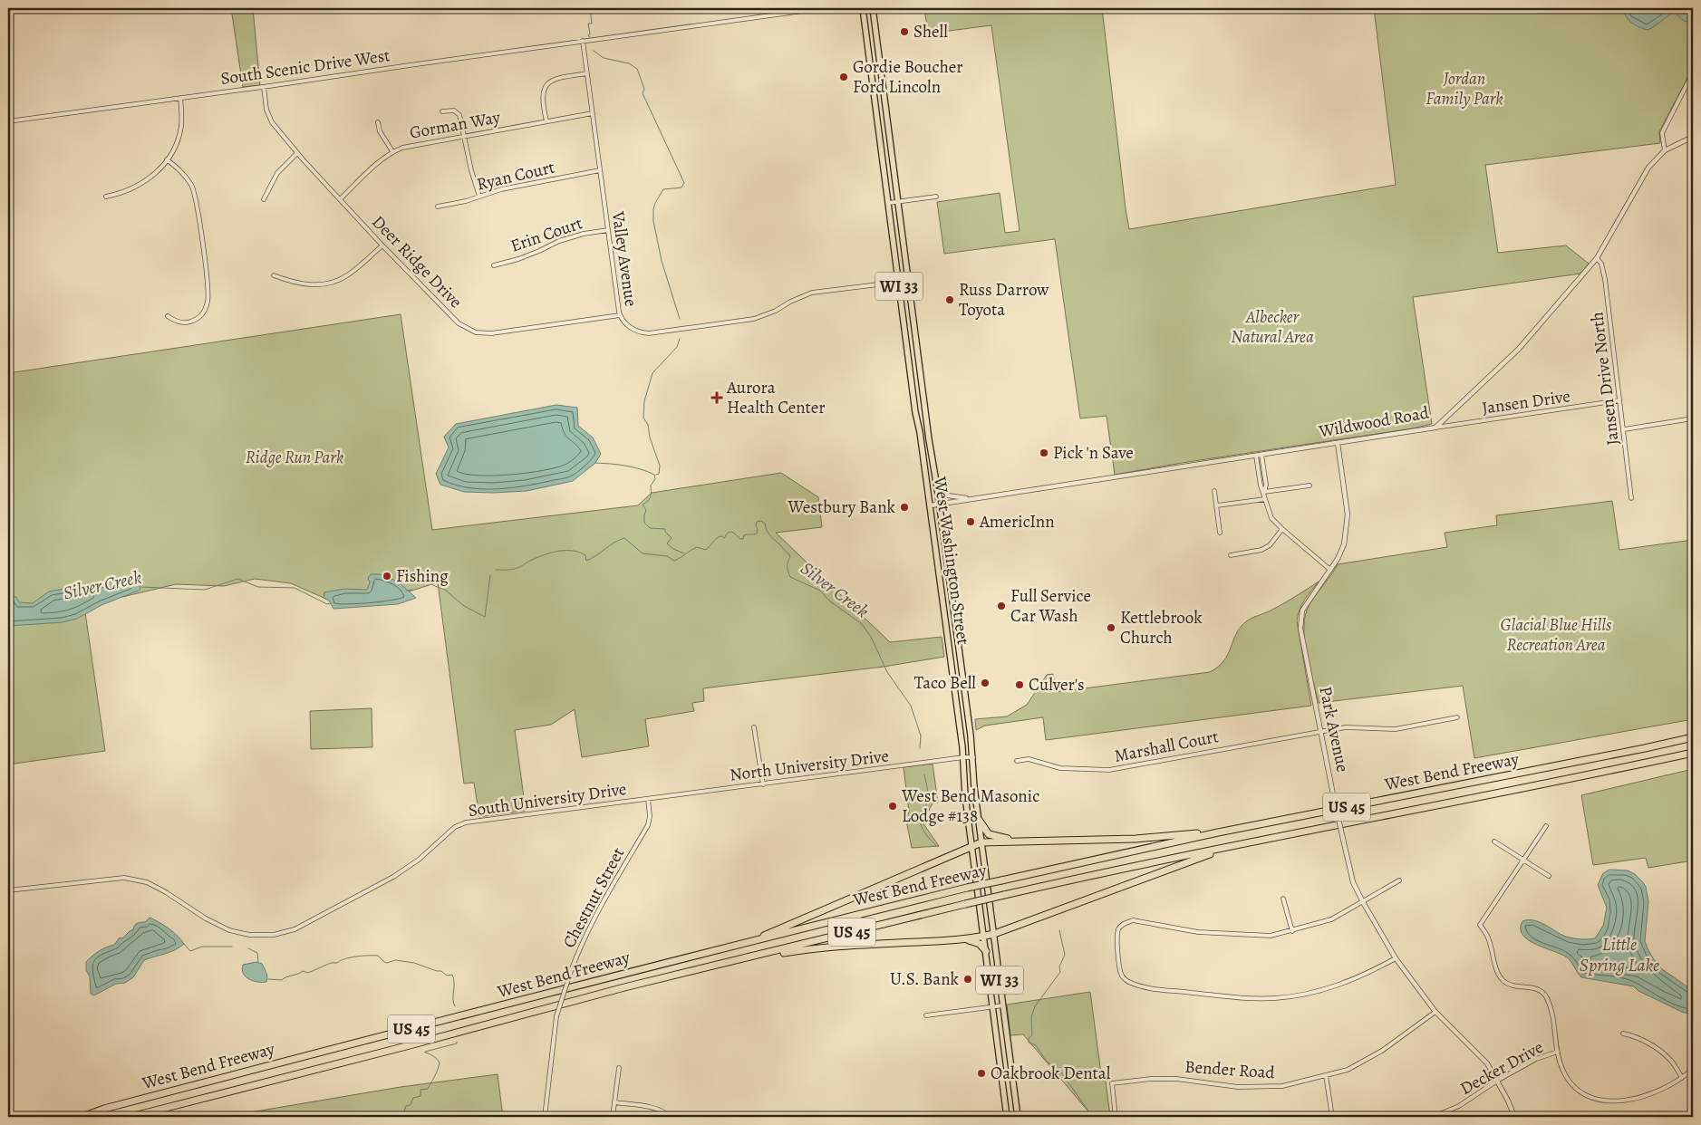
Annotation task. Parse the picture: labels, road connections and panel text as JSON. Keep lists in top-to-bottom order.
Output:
{
  "streets": {
    "highway": ["West Bend Freeway", "US 45"],
    "main road": ["WI 33", "West Washington Street"],
    "street": [
      "South Scenic Drive West",
      "Gorman Way",
      "Ryan Court",
      "Erin Court",
      "Valley Avenue",
      "Deer Ridge Drive",
      "Jansen Drive North",
      "Jansen Drive",
      "Wildwood Road",
      "Park Avenue",
      "Marshall Court",
      "North University Drive",
      "South University Drive",
      "Chestnut Street",
      "Decker Drive",
      "Bender Road"
    ]
  },
  "crossings": [
    ["South Scenic Drive West", "Valley Avenue"],
    ["South Scenic Drive West", "Deer Ridge Drive"],
    ["Gorman Way", "Valley Avenue"],
    ["Gorman Way", "Deer Ridge Drive"],
    ["Ryan Court", "Valley Avenue"],
    ["Erin Court", "Valley Avenue"],
    ["Valley Avenue", "Deer Ridge Drive"],
    ["Valley Avenue", "West Washington Street"],
    ["Jansen Drive North", "Jansen Drive"],
    ["Jansen Drive North", "Wildwood Road"],
    ["Jansen Drive", "Wildwood Road"],
    ["Wildwood Road", "West Washington Street"],
    ["Wildwood Road", "Park Avenue"],
    ["West Washington Street", "North University Drive"],
    ["Park Avenue", "Marshall Court"],
    ["Park Avenue", "Decker Drive"],
    ["Park Avenue", "Bender Road"],
    ["North University Drive", "South University Drive"],
    ["North University Drive", "Chestnut Street"],
    ["South University Drive", "Chestnut Street"]
  ],
  "water": ["Silver Creek", "Little Spring Lake"],
  "parks": [
    "Jordan Family Park",
    "Albecker Natural Area",
    "Ridge Run Park",
    "Glacial Blue Hills Recreation Area"
  ],
  "places": {
    "other": [
      "Shell",
      "Gordie Boucher Ford Lincoln",
      "Russ Darrow Toyota",
      "Pick 'n Save",
      "Westbury Bank",
      "AmericInn",
      "Fishing",
      "Full Service Car Wash",
      "Kettlebrook Church",
      "Taco Bell",
      "Culver's",
      "West Bend Masonic Lodge #138",
      "U.S. Bank",
      "Oakbrook Dental"
    ],
    "health": ["Aurora Health Center"]
  }
}
